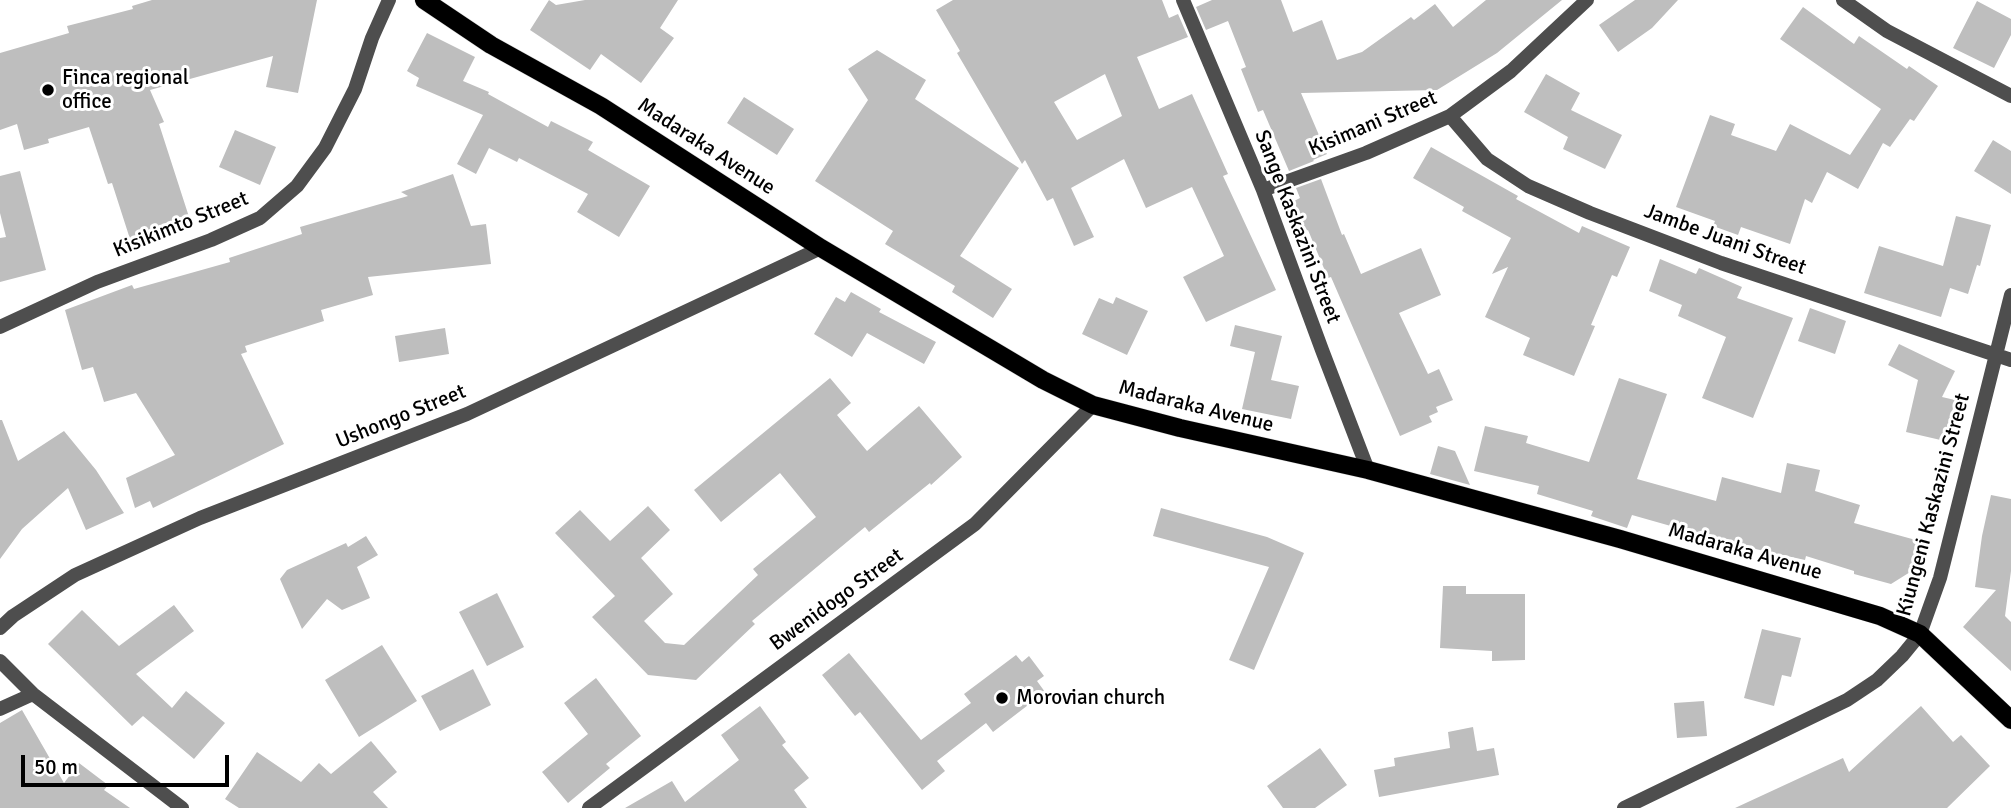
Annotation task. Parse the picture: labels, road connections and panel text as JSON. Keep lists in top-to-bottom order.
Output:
{
  "streets": {
    "main road": ["Madaraka Avenue"],
    "street": [
      "Kisimani Street",
      "Kisikimto Street",
      "Sange Kaskazini Street",
      "Jambe Juani Street",
      "Ushongo Street",
      "Kiungeni Kaskazini Street",
      "Bwenidogo Street"
    ]
  },
  "crossings": [
    ["Kisimani Street", "Sange Kaskazini Street"],
    ["Kisimani Street", "Jambe Juani Street"],
    ["Madaraka Avenue", "Sange Kaskazini Street"],
    ["Madaraka Avenue", "Ushongo Street"],
    ["Madaraka Avenue", "Kiungeni Kaskazini Street"],
    ["Madaraka Avenue", "Bwenidogo Street"],
    ["Jambe Juani Street", "Kiungeni Kaskazini Street"]
  ],
  "places": ["Finca regional office", "Morovian church"],
  "scale_bar": "50 m"
}
